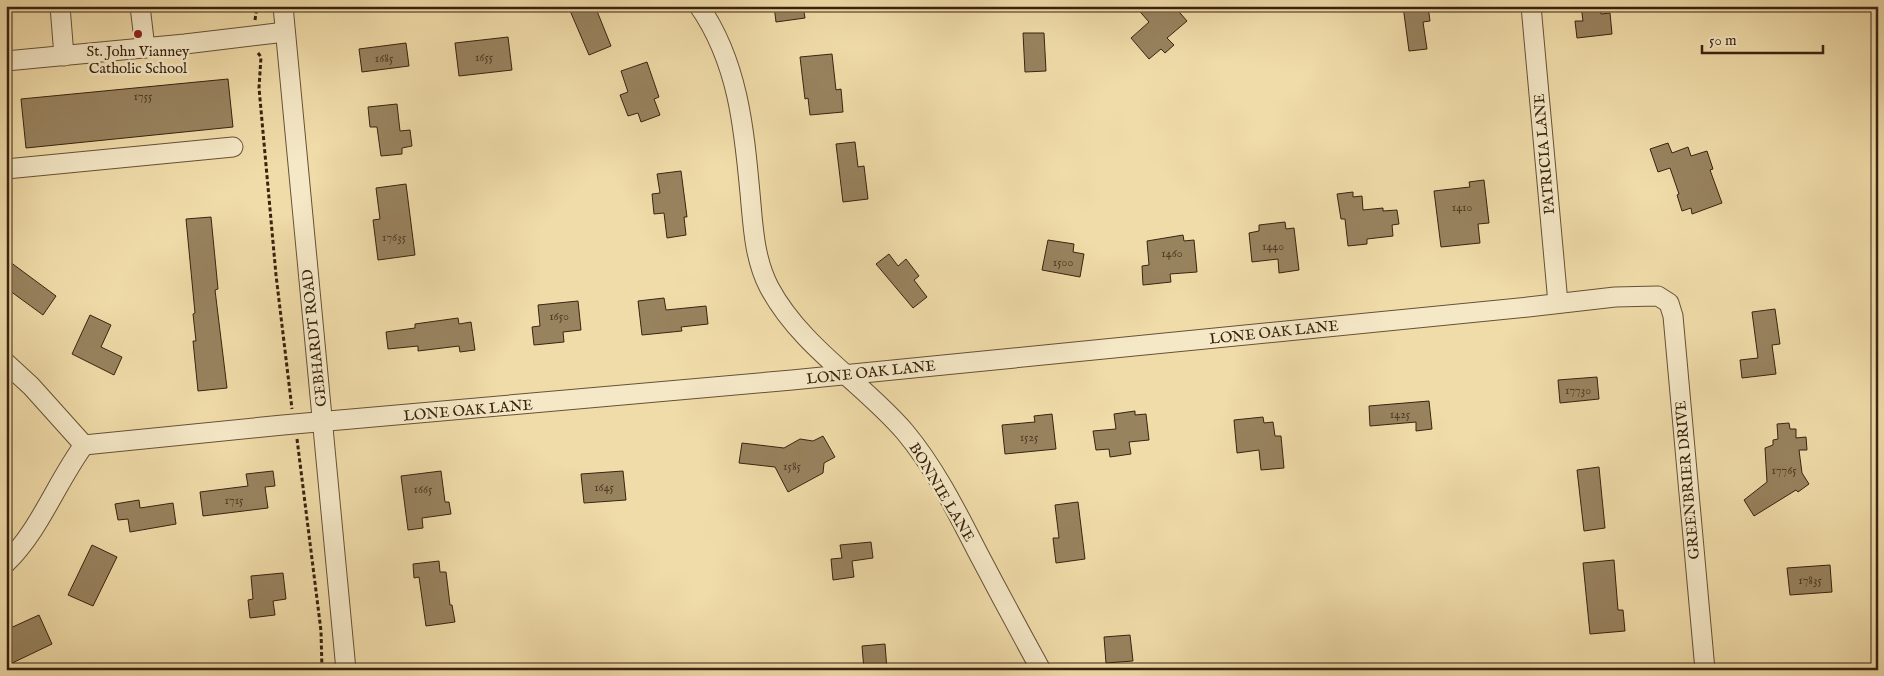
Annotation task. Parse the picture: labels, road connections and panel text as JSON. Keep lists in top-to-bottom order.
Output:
{
  "streets": {
    "street": [
      "PATRICIA LANE",
      "LONE OAK LANE",
      "GEBHARDT ROAD",
      "GREENBRIER DRIVE",
      "BONNIE LANE"
    ]
  },
  "crossings": [
    ["PATRICIA LANE", "LONE OAK LANE"],
    ["LONE OAK LANE", "GEBHARDT ROAD"],
    ["LONE OAK LANE", "GREENBRIER DRIVE"],
    ["LONE OAK LANE", "BONNIE LANE"]
  ],
  "places": ["St. John Vianney Catholic School"],
  "house_numbers": [
    "1655",
    "1685",
    "1755",
    "1410",
    "17635",
    "1440",
    "1460",
    "1500",
    "1650",
    "17730",
    "1425",
    "1525",
    "1585",
    "17765",
    "1645",
    "1665",
    "1715",
    "17835"
  ],
  "scale_bar": "50 m"
}
